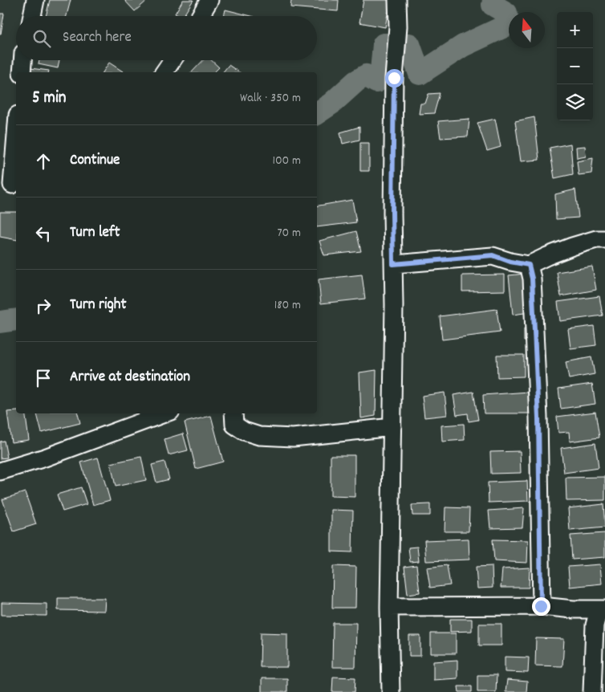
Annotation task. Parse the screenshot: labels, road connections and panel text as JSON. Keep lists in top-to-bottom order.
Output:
{
  "north": "top",
  "page": {
    "map_buttons": ["+", "−"],
    "search": "Search here",
    "heading": ["5 min", "Walk · 350 m"],
    "list": [
      ["Continue", "100 m"],
      ["Turn left", "70 m"],
      ["Turn right", "180 m"],
      "Arrive at destination"
    ]
  }
}
